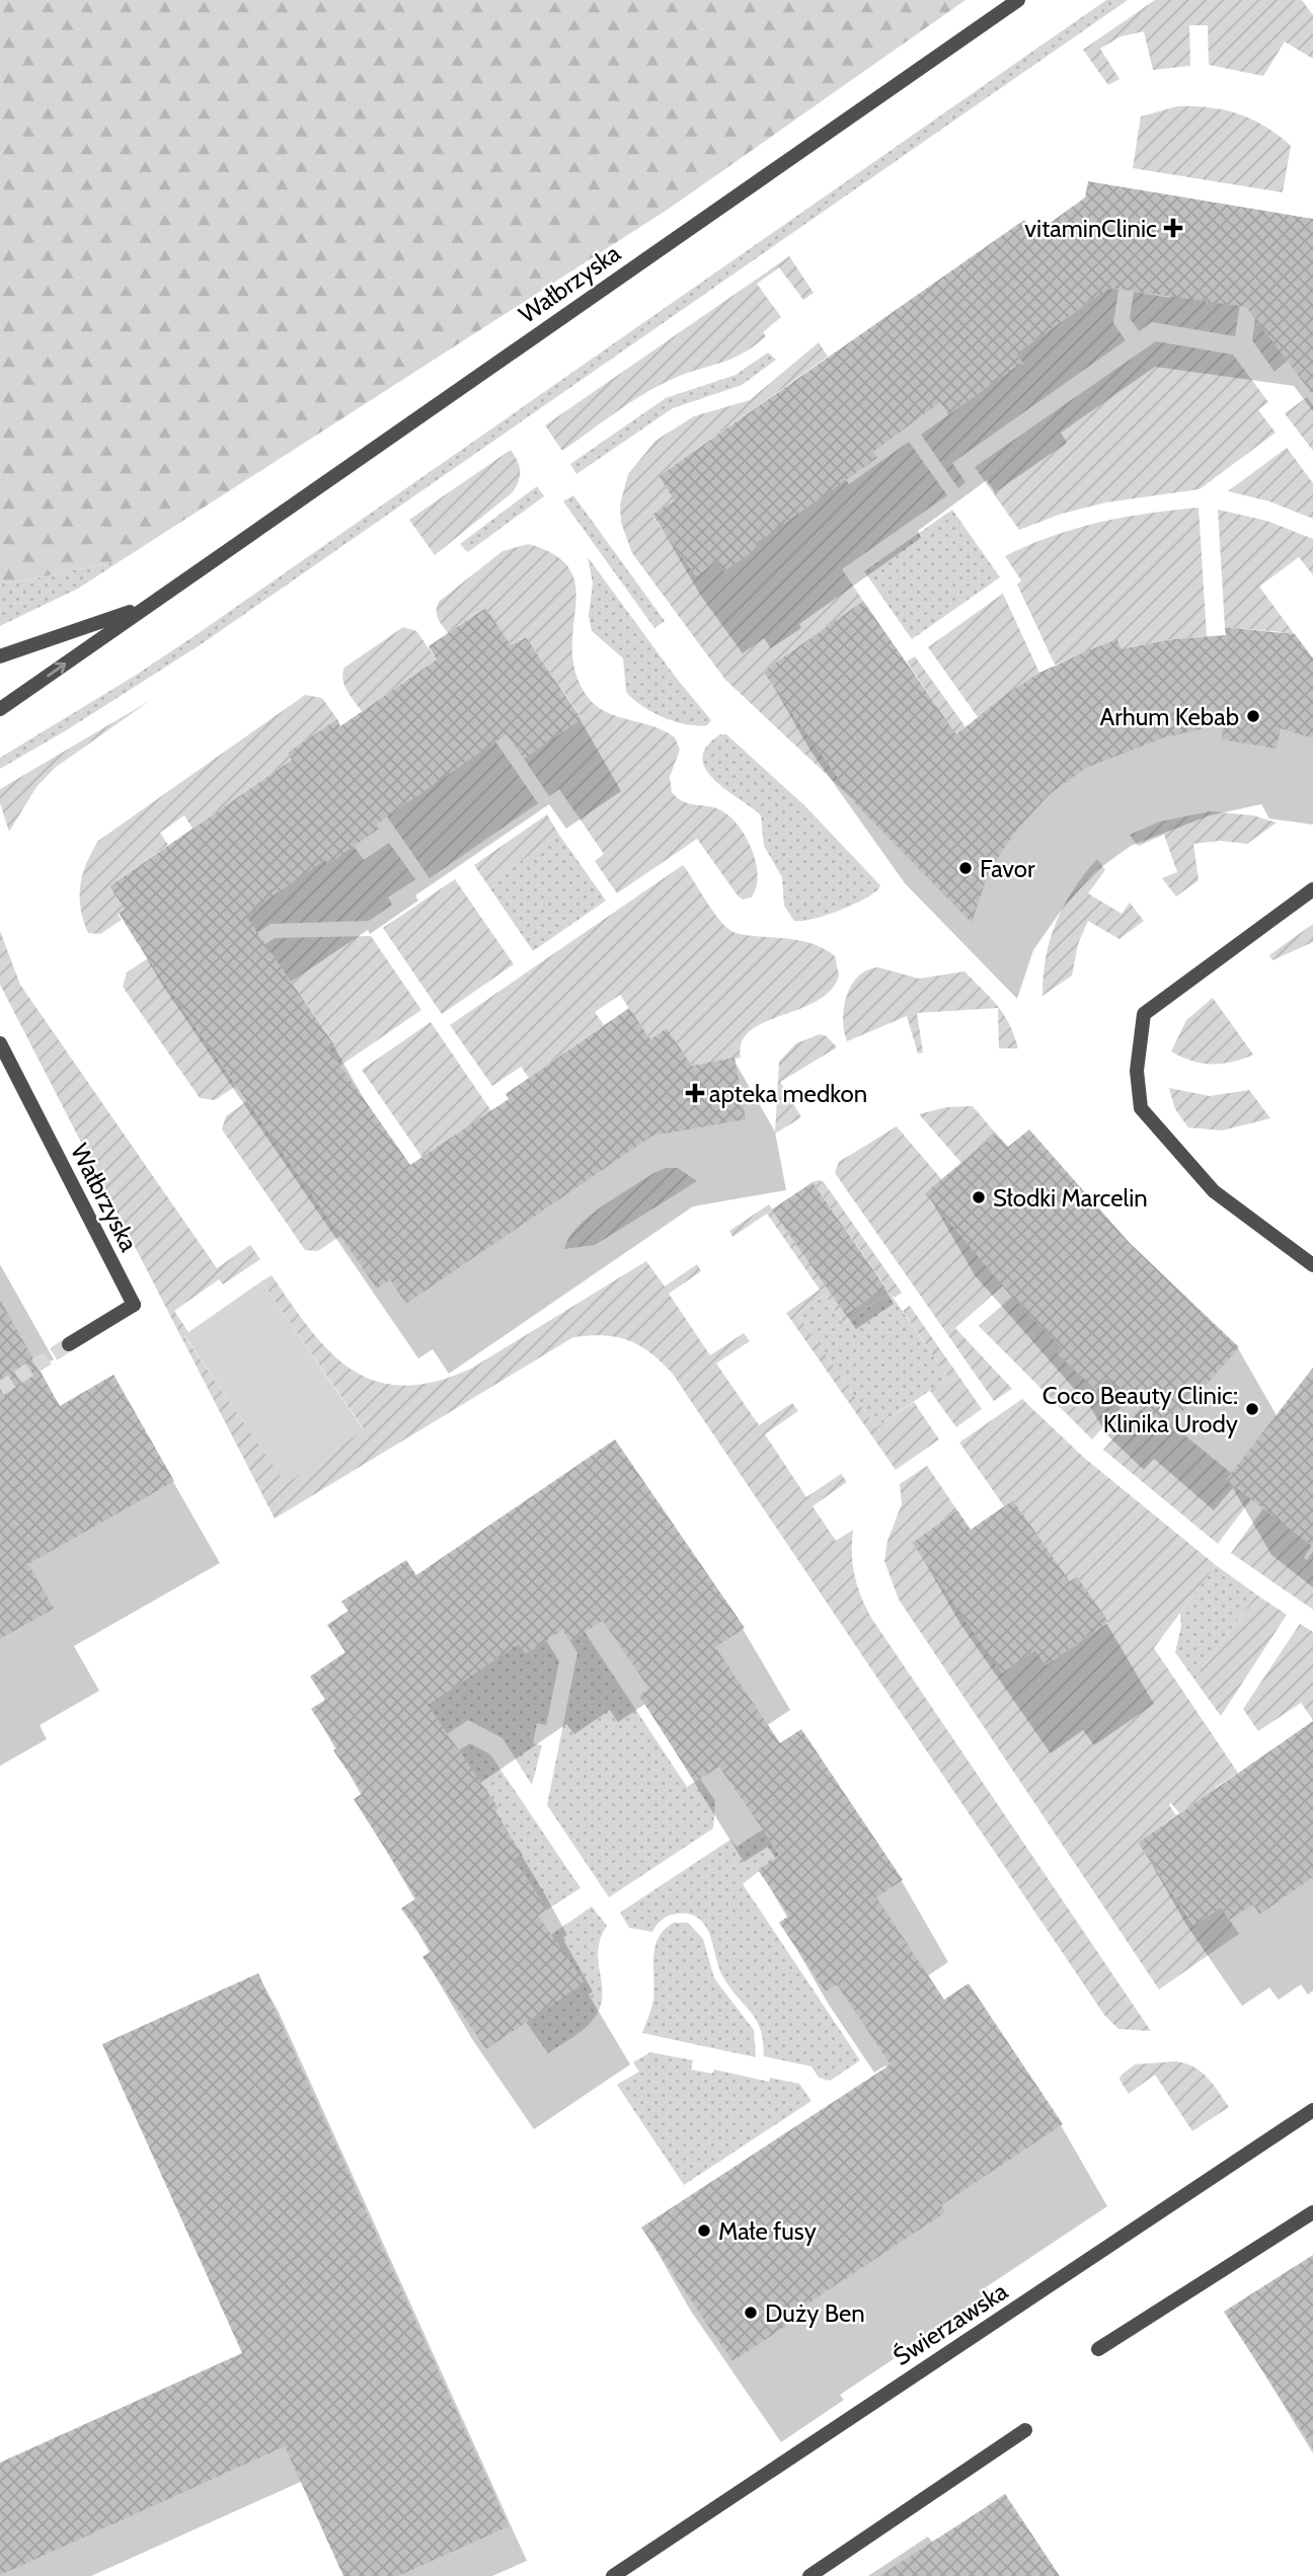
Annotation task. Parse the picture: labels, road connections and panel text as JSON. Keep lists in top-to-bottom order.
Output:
{
  "streets": {
    "street": ["Wałbrzyska", "Świerzawska"]
  },
  "places": {
    "health": ["vitaminClinic", "apteka medkon"],
    "other": [
      "Arhum Kebab",
      "Favor",
      "Słodki Marcelin",
      "Coco Beauty Clinic: Klinika Urody",
      "Małe fusy",
      "Duży Ben"
    ]
  }
}
